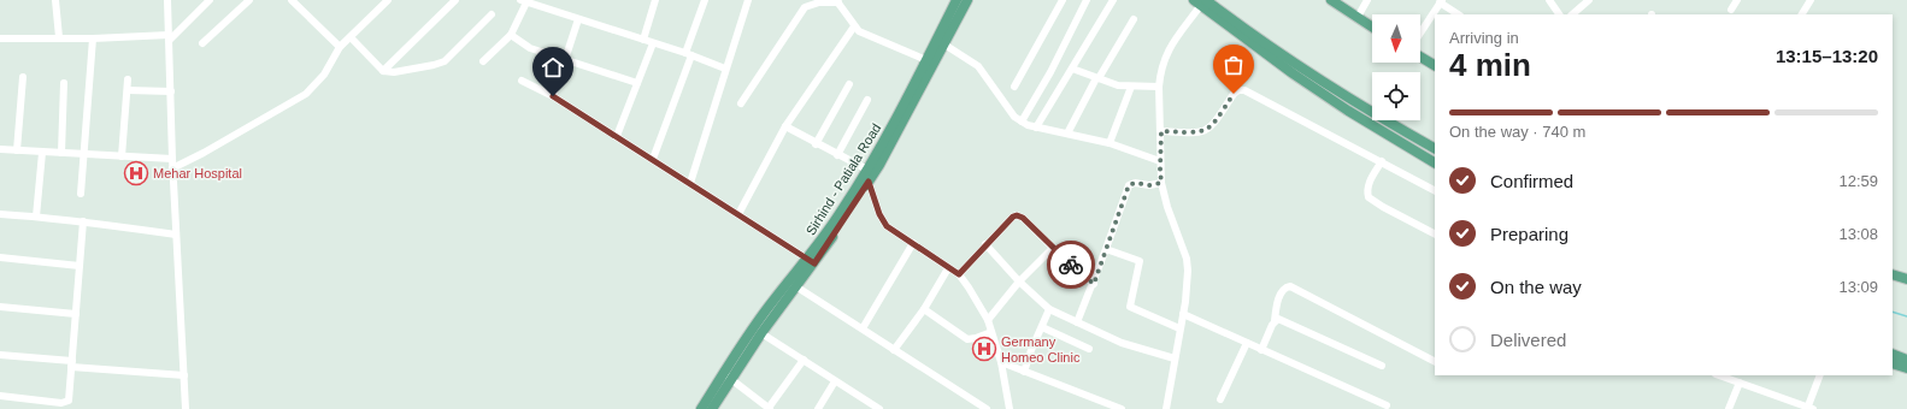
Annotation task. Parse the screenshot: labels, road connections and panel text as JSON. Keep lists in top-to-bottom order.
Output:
{
  "streets": {
    "main road": ["Sirhind - Patiala Road"]
  },
  "places": {
    "hospital": ["Mehar Hospital", "Germany Homeo Clinic"]
  },
  "north": "bottom",
  "page": {
    "heading": ["4 min", "Arriving in", "13:15–13:20"],
    "bar": "On the way · 740 m",
    "list": [
      ["Confirmed", "12:59"],
      ["Preparing", "13:08"],
      ["On the way", "13:09"],
      "Delivered"
    ]
  }
}
